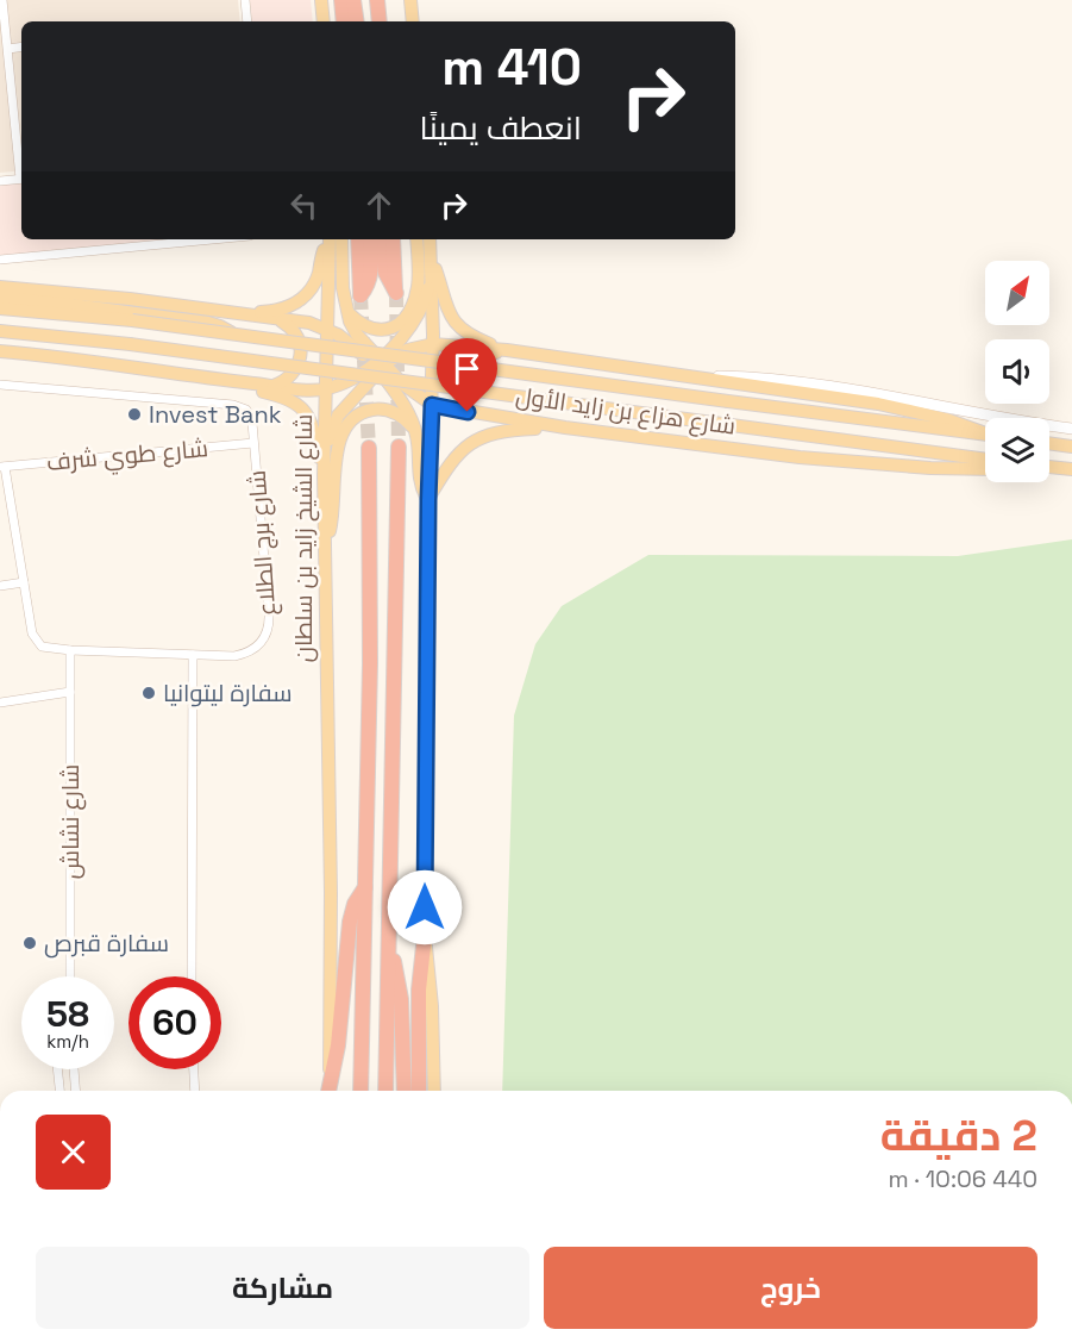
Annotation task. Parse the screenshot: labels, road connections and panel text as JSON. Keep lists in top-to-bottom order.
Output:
{
  "streets": {
    "main road": ["شارع هزاع بن زايد الأول", "شارع الشيخ زايد بن سلطان"],
    "street": ["شارع طوي شرف", "شارع برج الطلاع", "شارع نشاش"]
  },
  "crossings": [
    ["شارع طوي شرف", "شارع برج الطلاع"],
    ["شارع برج الطلاع", "شارع نشاش"]
  ],
  "places": ["Invest Bank", "سفارة ليتوانيا", "سفارة قبرص"],
  "north": "top right",
  "page": {
    "turn": ["410 m", "انعطف يمينًا"],
    "speed": "58 km/h",
    "limit": "60",
    "heading": ["2 دقيقة", "440 m · 10:06"],
    "buttons": ["خروج", "مشاركة"]
  }
}
